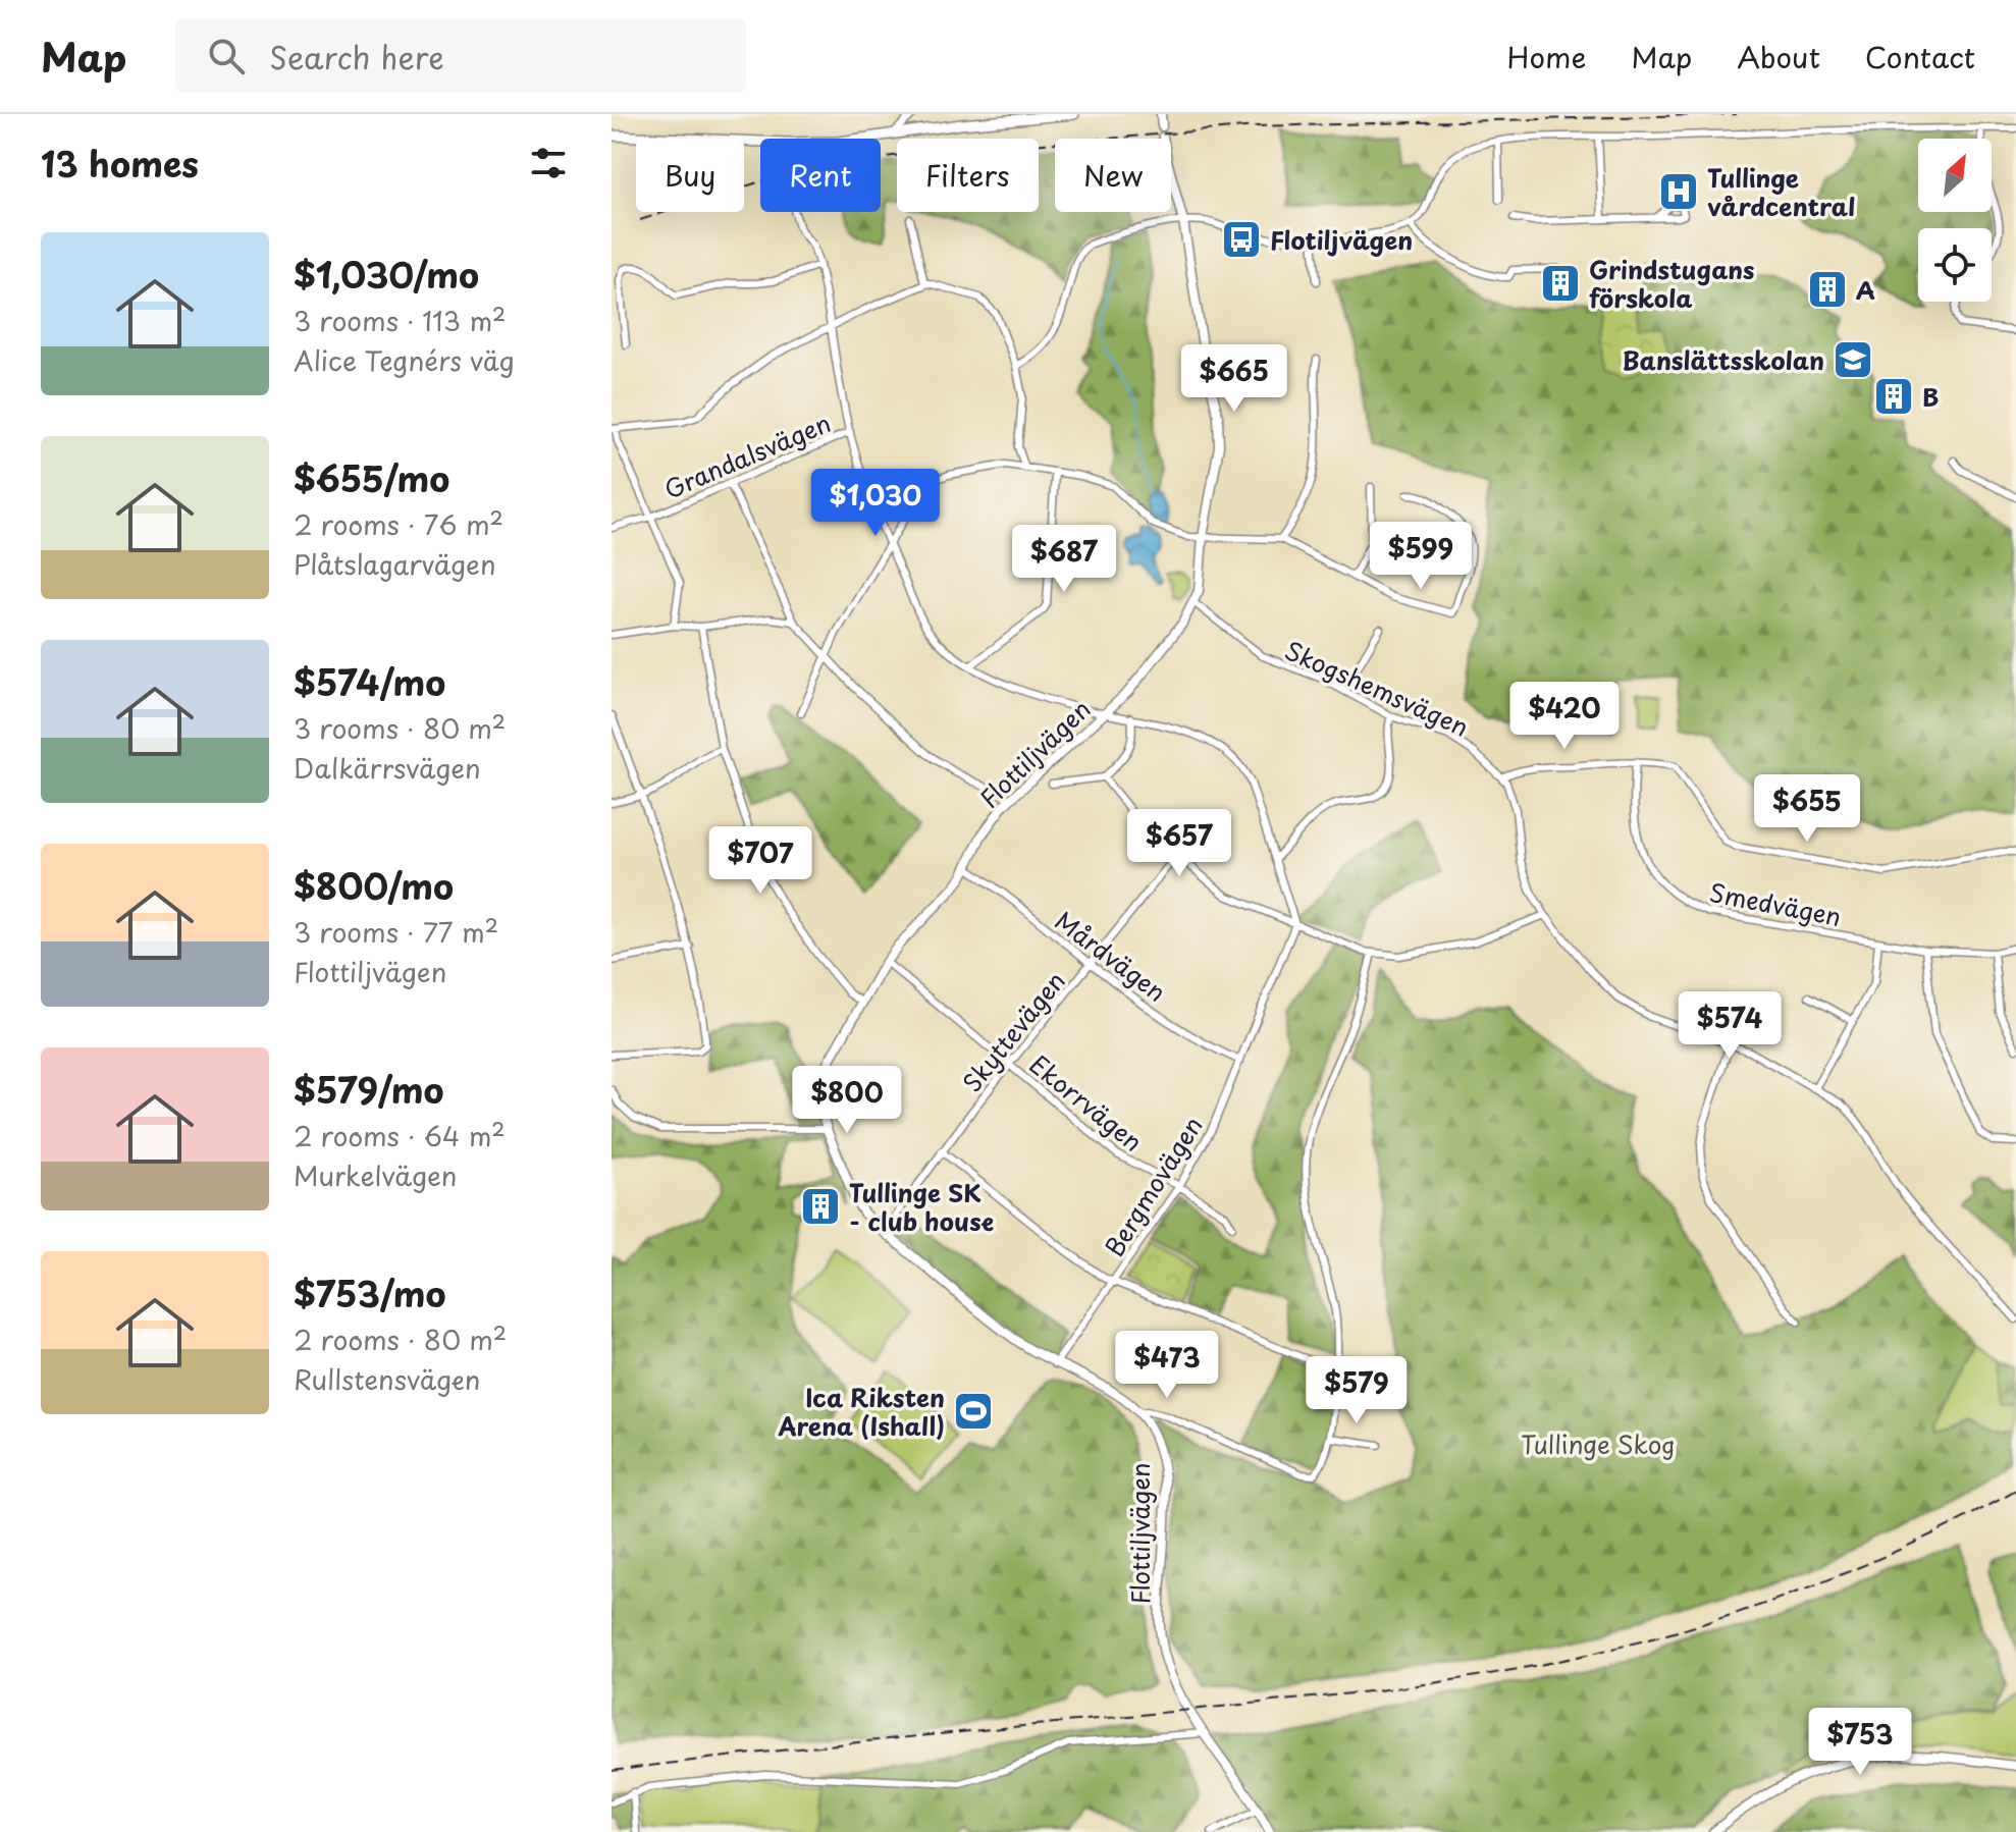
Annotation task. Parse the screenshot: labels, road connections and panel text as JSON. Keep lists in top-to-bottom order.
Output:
{
  "streets": {
    "street": [
      "Grandalsvägen",
      "Skogshemsvägen",
      "Flottiljvägen",
      "Smedvägen",
      "Mårdvägen",
      "Skyttevägen",
      "Ekorrvägen",
      "Bergmovägen"
    ]
  },
  "crossings": [
    ["Skogshemsvägen", "Flottiljvägen"],
    ["Flottiljvägen", "Mårdvägen"],
    ["Flottiljvägen", "Skyttevägen"],
    ["Flottiljvägen", "Ekorrvägen"],
    ["Flottiljvägen", "Bergmovägen"],
    ["Mårdvägen", "Skyttevägen"],
    ["Mårdvägen", "Bergmovägen"],
    ["Skyttevägen", "Ekorrvägen"],
    ["Ekorrvägen", "Bergmovägen"]
  ],
  "parks": ["Tullinge Skog"],
  "places": {
    "hospital": ["Tullinge vårdcentral"],
    "bus stop": ["Flotiljvägen"],
    "building": [
      "Grindstugans förskola",
      "A",
      "B",
      "Tullinge SK - club house"
    ],
    "school or university": ["Banslättsskolan"],
    "sports": ["Ica Riksten Arena (Ishall)"]
  },
  "north": "top right",
  "page": {
    "header": "Map",
    "search": "Search here",
    "nav": [
      "Home",
      "Map",
      "About",
      "Contact"
    ],
    "heading": "13 homes",
    "chip": [
      "Buy",
      "Rent",
      "Filters",
      "New"
    ],
    "list": [
      {
        "name": "$1,030/mo",
        "note": "3 rooms · 113 m² · Alice Tegnérs väg"
      },
      {
        "name": "$655/mo",
        "note": "2 rooms · 76 m² · Plåtslagarvägen"
      },
      {
        "name": "$574/mo",
        "note": "3 rooms · 80 m² · Dalkärrsvägen"
      },
      {
        "name": "$800/mo",
        "note": "3 rooms · 77 m² · Flottiljvägen"
      },
      {
        "name": "$579/mo",
        "note": "2 rooms · 64 m² · Murkelvägen"
      },
      {
        "name": "$753/mo",
        "note": "2 rooms · 80 m² · Rullstensvägen"
      }
    ],
    "price": [
      "$665",
      "$1,030",
      "$599",
      "$687",
      "$420",
      "$655",
      "$657",
      "$707",
      "$574",
      "$800",
      "$473",
      "$579",
      "$753"
    ]
  }
}
